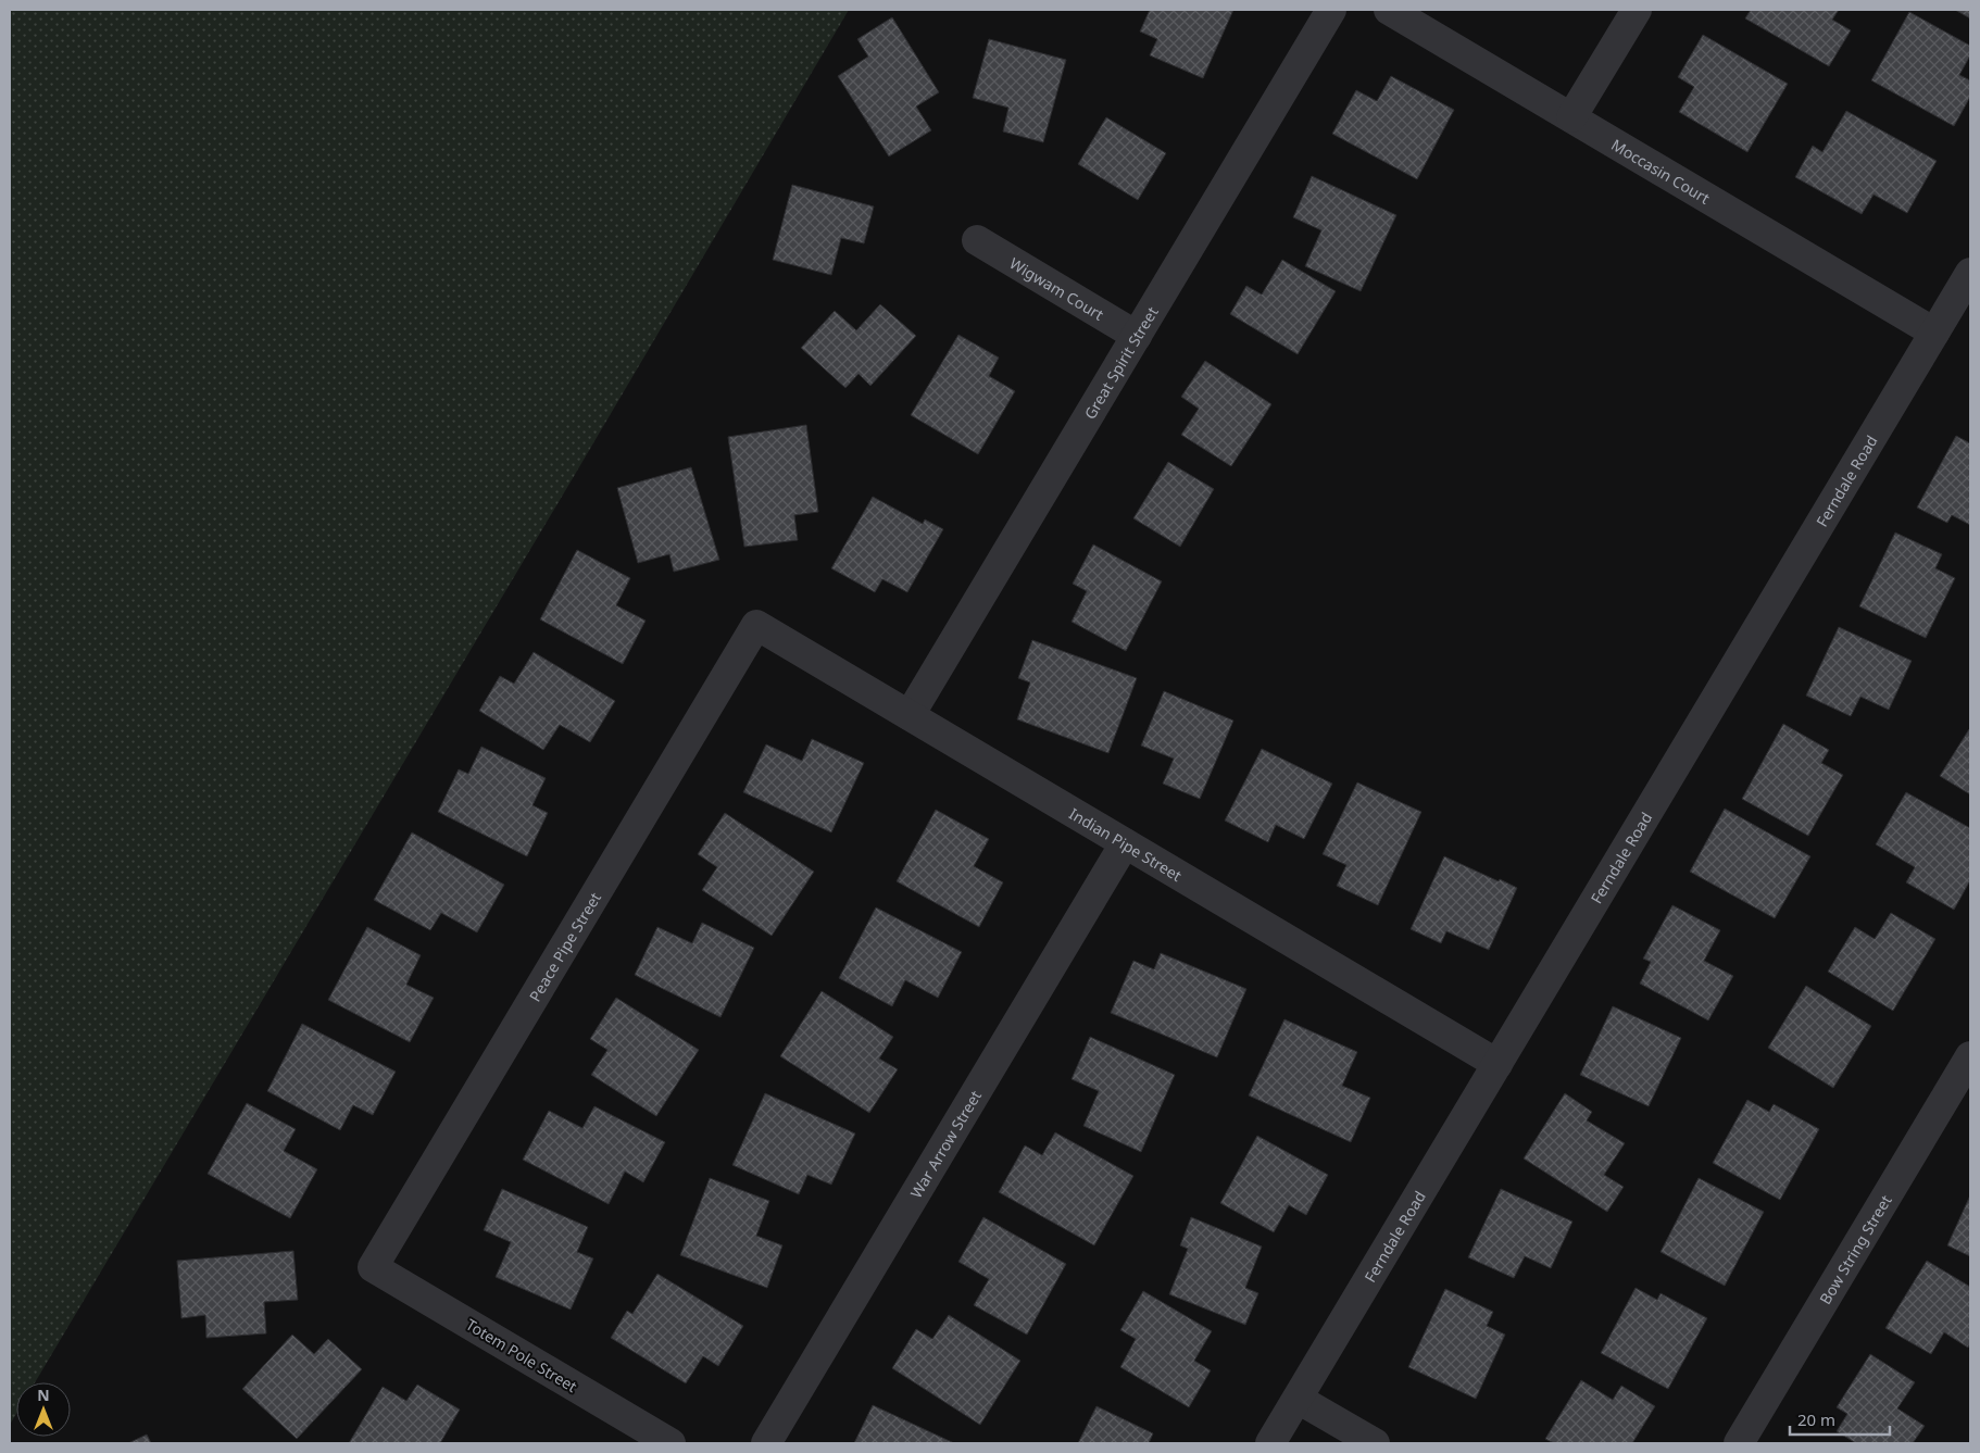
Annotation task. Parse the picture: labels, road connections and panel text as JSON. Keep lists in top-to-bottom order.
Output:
{
  "streets": {
    "street": [
      "Moccasin Court",
      "Wigwam Court",
      "Great Spirit Street",
      "Ferndale Road",
      "Indian Pipe Street",
      "Peace Pipe Street",
      "War Arrow Street",
      "Bow String Street",
      "Totem Pole Street"
    ]
  },
  "crossings": [
    ["Moccasin Court", "Ferndale Road"],
    ["Wigwam Court", "Great Spirit Street"],
    ["Great Spirit Street", "Indian Pipe Street"],
    ["Ferndale Road", "Indian Pipe Street"],
    ["Indian Pipe Street", "Peace Pipe Street"],
    ["Indian Pipe Street", "War Arrow Street"],
    ["Peace Pipe Street", "Totem Pole Street"]
  ],
  "scale_bar": "20 m",
  "north": "top"
}
